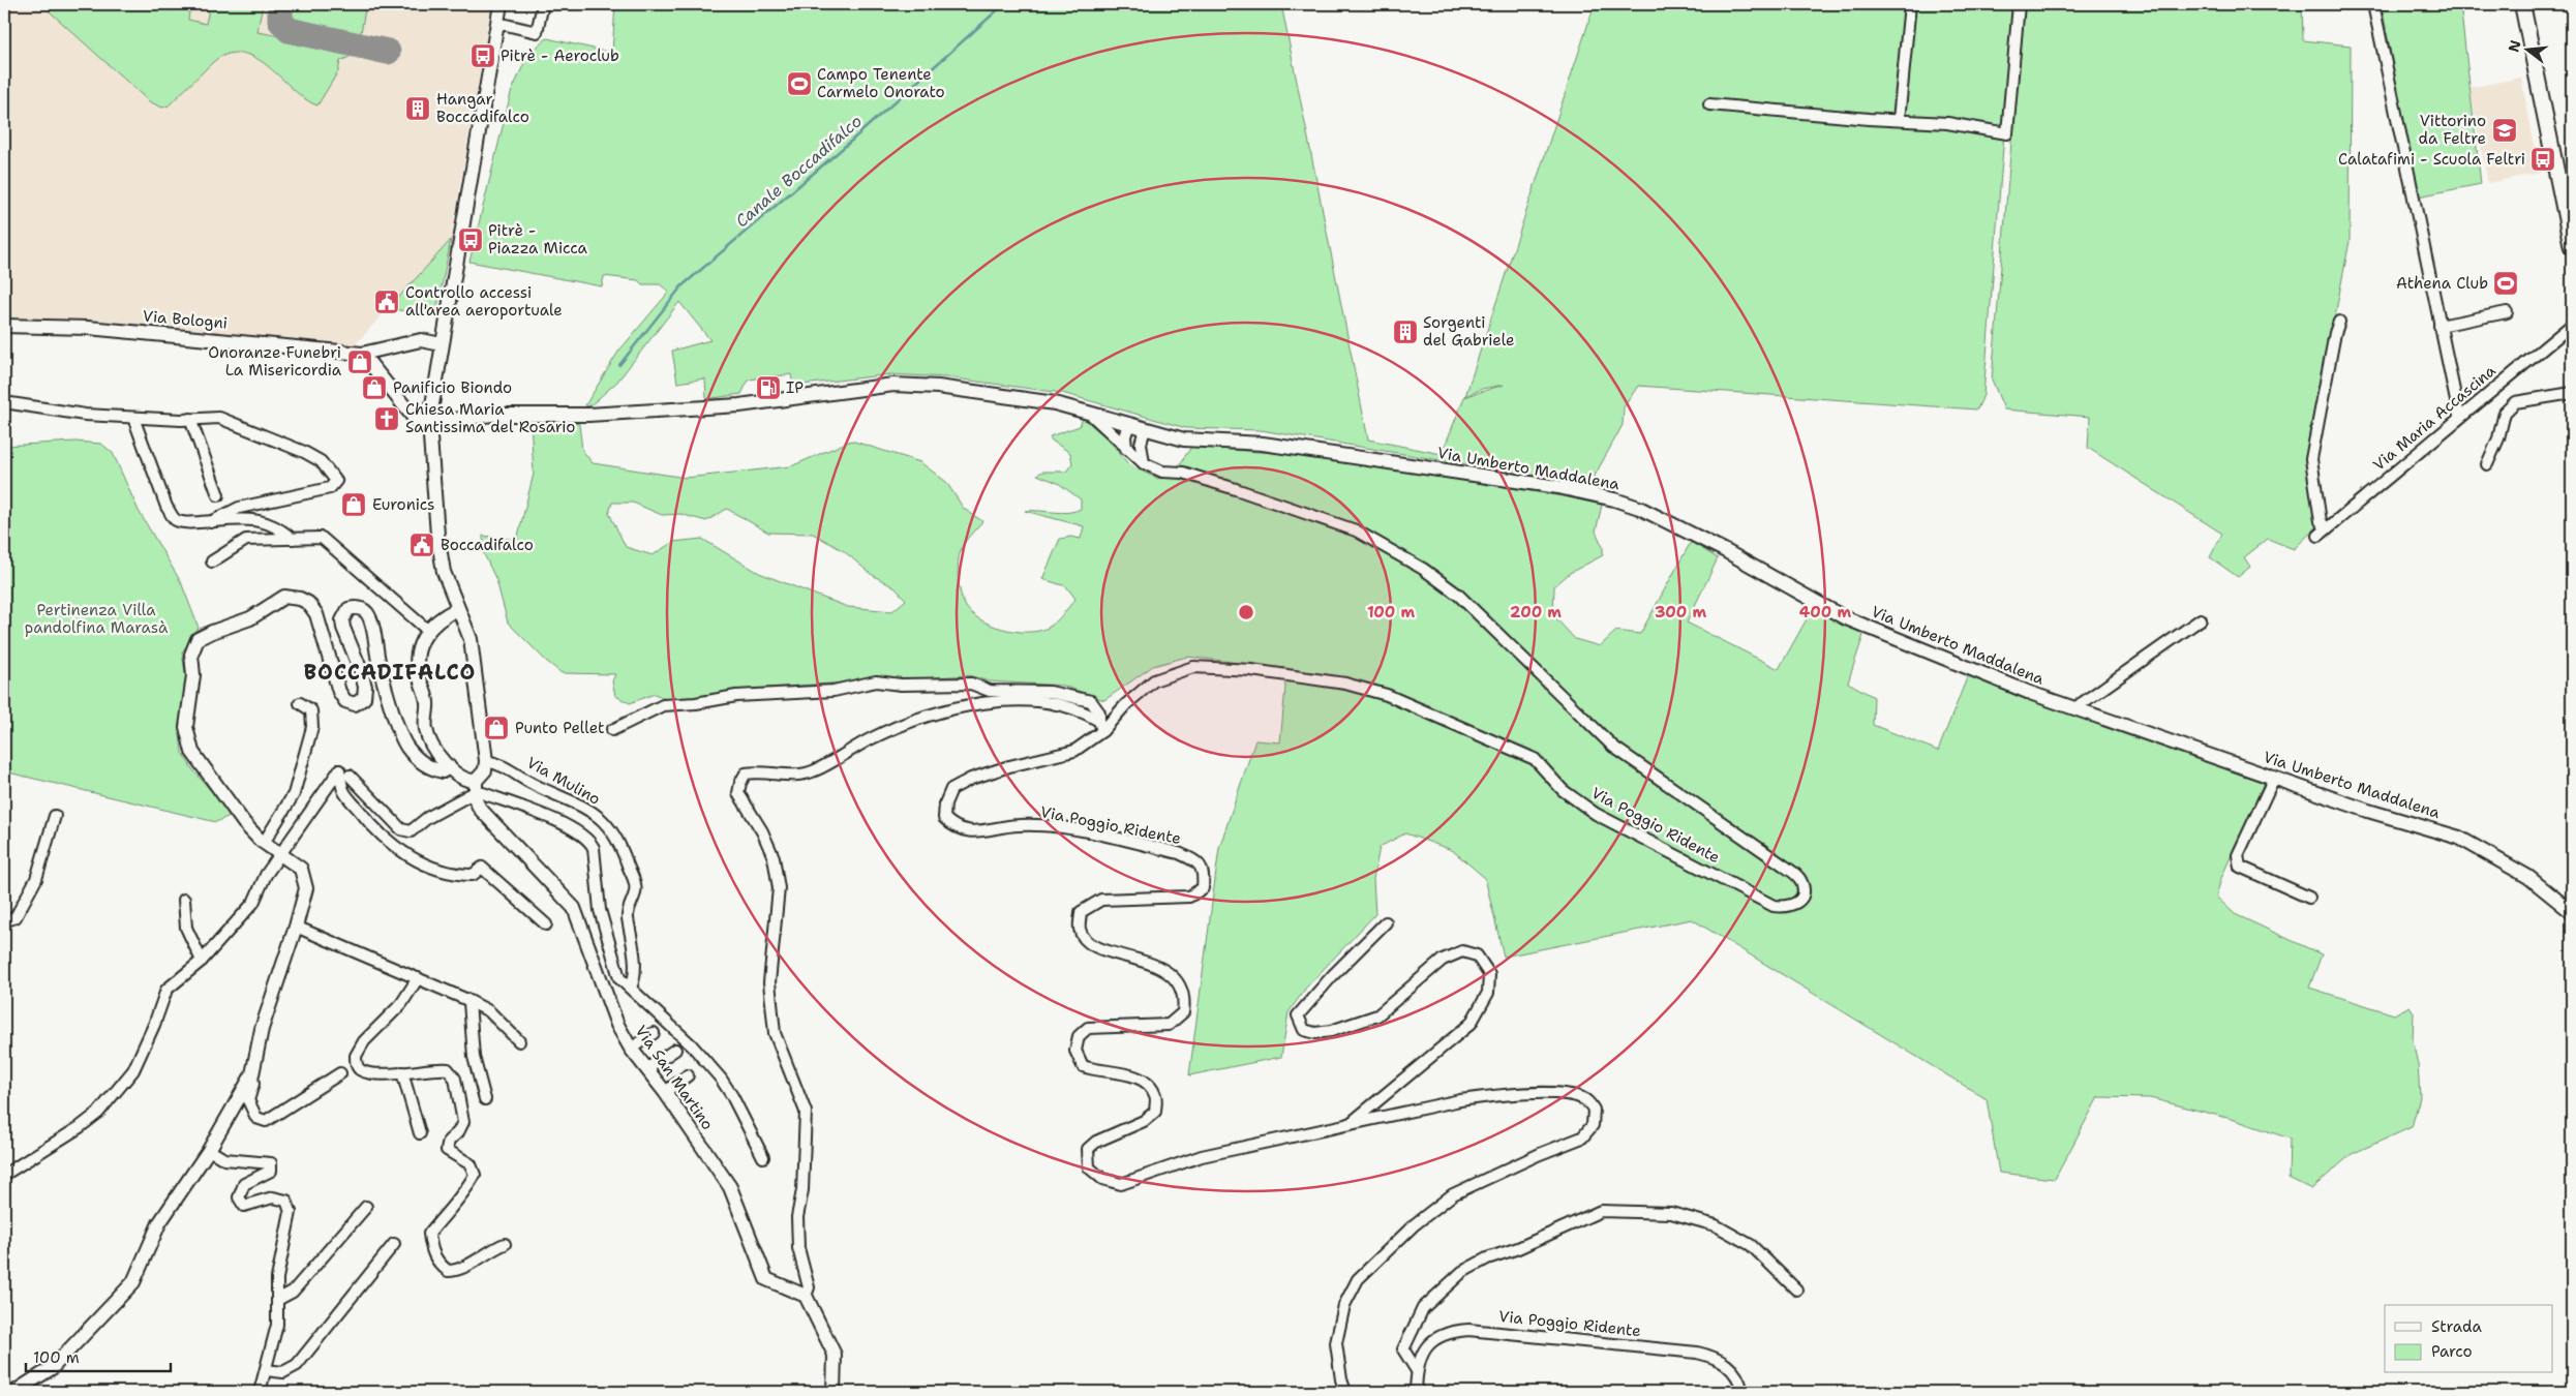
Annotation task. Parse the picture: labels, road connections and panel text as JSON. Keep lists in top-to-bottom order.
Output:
{
  "streets": {
    "street": [
      "Via Bologni",
      "Via Maria Accascina",
      "Via Umberto Maddalena",
      "Via Mulino",
      "Via Poggio Ridente",
      "Via San Martino"
    ]
  },
  "crossings": [
    ["Via Umberto Maddalena", "Via Poggio Ridente"]
  ],
  "districts": ["BOCCADIFALCO"],
  "water": ["Canale Boccadifalco"],
  "parks": ["Pertinenza Villa pandolfina Marasà"],
  "places": {
    "bus stop": ["Pitrè - Aeroclub", "Calatafimi - Scuola Feltri", "Pitrè - Piazza Micca"],
    "sports": ["Campo Tenente Carmelo Onorato", "Athena Club"],
    "building": ["Hangar Boccadifalco", "Sorgenti del Gabriele"],
    "school or university": ["Vittorino da Feltre"],
    "public building": ["Controllo accessi all'area aeroportuale", "Boccadifalco"],
    "shop": [
      "Onoranze Funebri La Misericordia",
      "Panificio Biondo",
      "Euronics",
      "Punto Pellet"
    ],
    "fuel station": ["IP"],
    "church": ["Chiesa Maria Santissima del Rosario"]
  },
  "legend": ["Strada", "Parco"],
  "scale_bar": "100 m",
  "north": "left",
  "rings": [
    "100 m",
    "200 m",
    "300 m",
    "400 m"
  ]
}
